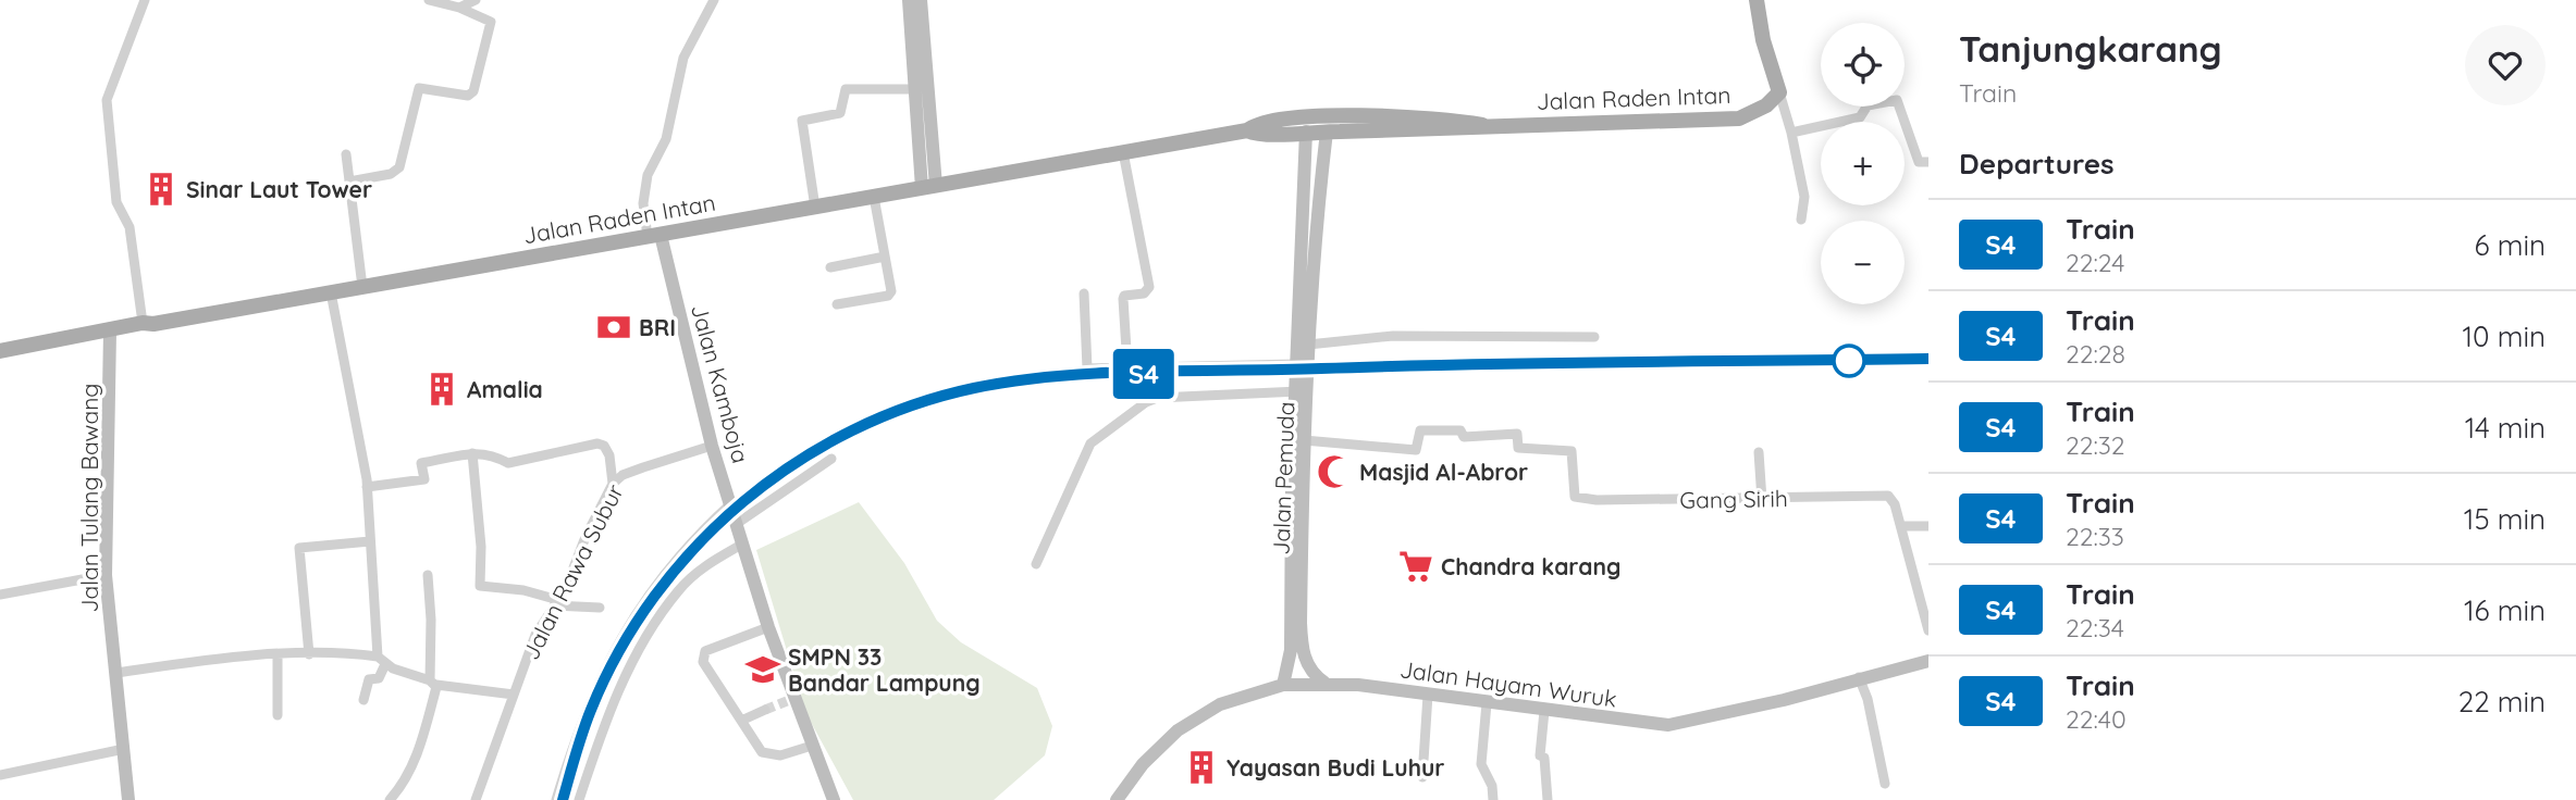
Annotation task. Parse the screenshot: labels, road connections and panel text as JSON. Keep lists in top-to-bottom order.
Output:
{
  "streets": {
    "main road": ["Jalan Raden Intan"],
    "street": [
      "Jalan Kamboja",
      "Jalan Pemuda",
      "Jalan Tulang Bawang",
      "Gang Sirih",
      "Jalan Rawa Subur",
      "Jalan Hayam Wuruk"
    ]
  },
  "crossings": [
    ["Jalan Raden Intan", "Jalan Kamboja"],
    ["Jalan Raden Intan", "Jalan Pemuda"],
    ["Jalan Raden Intan", "Jalan Tulang Bawang"],
    ["Jalan Kamboja", "Jalan Rawa Subur"],
    ["Jalan Pemuda", "Gang Sirih"],
    ["Jalan Pemuda", "Jalan Hayam Wuruk"]
  ],
  "places": {
    "building": ["Sinar Laut Tower", "Amalia", "Yayasan Budi Luhur"],
    "bank": ["BRI"],
    "mosque": ["Masjid Al-Abror"],
    "supermarket": ["Chandra karang"],
    "school or university": ["SMPN 33 Bandar Lampung"]
  },
  "page": {
    "on_map": "S4",
    "heading": [
      ["Tanjungkarang", "Train"],
      "Departures"
    ],
    "map_buttons": ["+", "−"],
    "list": [
      {
        "mark": "S4",
        "name": "Train",
        "note": "22:24",
        "value": "6 min"
      },
      {
        "mark": "S4",
        "name": "Train",
        "note": "22:28",
        "value": "10 min"
      },
      {
        "mark": "S4",
        "name": "Train",
        "note": "22:32",
        "value": "14 min"
      },
      {
        "mark": "S4",
        "name": "Train",
        "note": "22:33",
        "value": "15 min"
      },
      {
        "mark": "S4",
        "name": "Train",
        "note": "22:34",
        "value": "16 min"
      },
      {
        "mark": "S4",
        "name": "Train",
        "note": "22:40",
        "value": "22 min"
      }
    ]
  }
}
